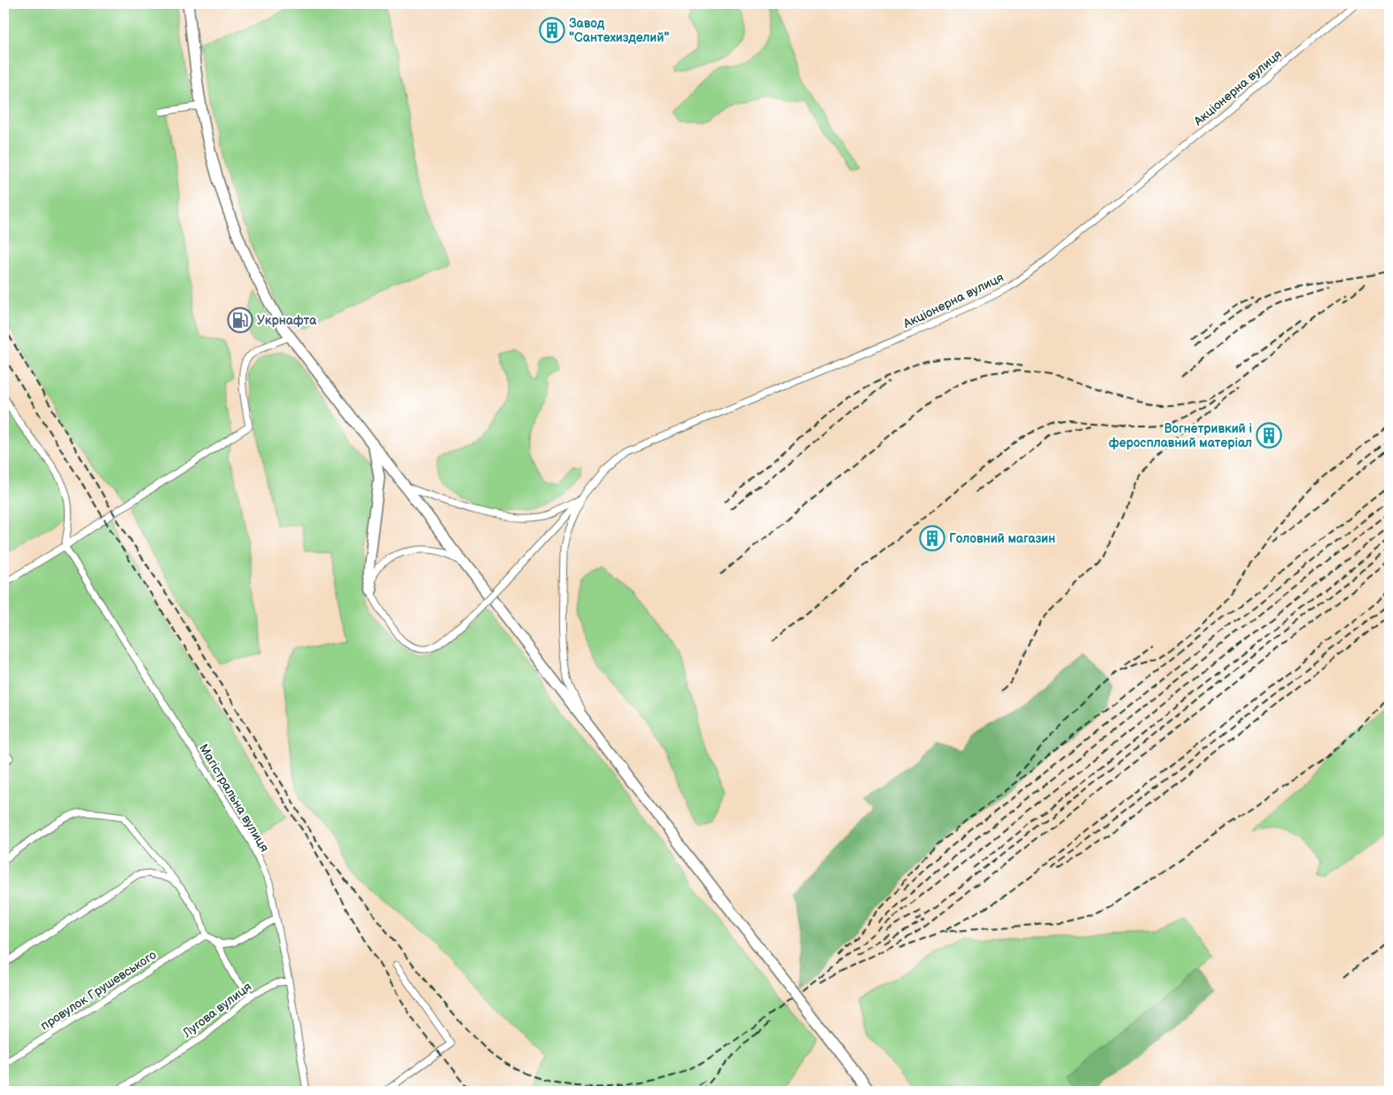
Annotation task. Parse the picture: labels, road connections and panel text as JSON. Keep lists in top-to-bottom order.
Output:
{
  "streets": {
    "street": [
      "Акціонерна вулиця",
      "Магістральна вулиця",
      "провулок Грушевського",
      "Лугова вулиця"
    ]
  },
  "crossings": [
    ["Магістральна вулиця", "Лугова вулиця"]
  ],
  "places": {
    "building": ["Завод \"Сантехизделий\"", "Вогнетривкий і феросплавний матеріал", "Головний магазин"],
    "fuel station": ["Укрнафта"]
  }
}
